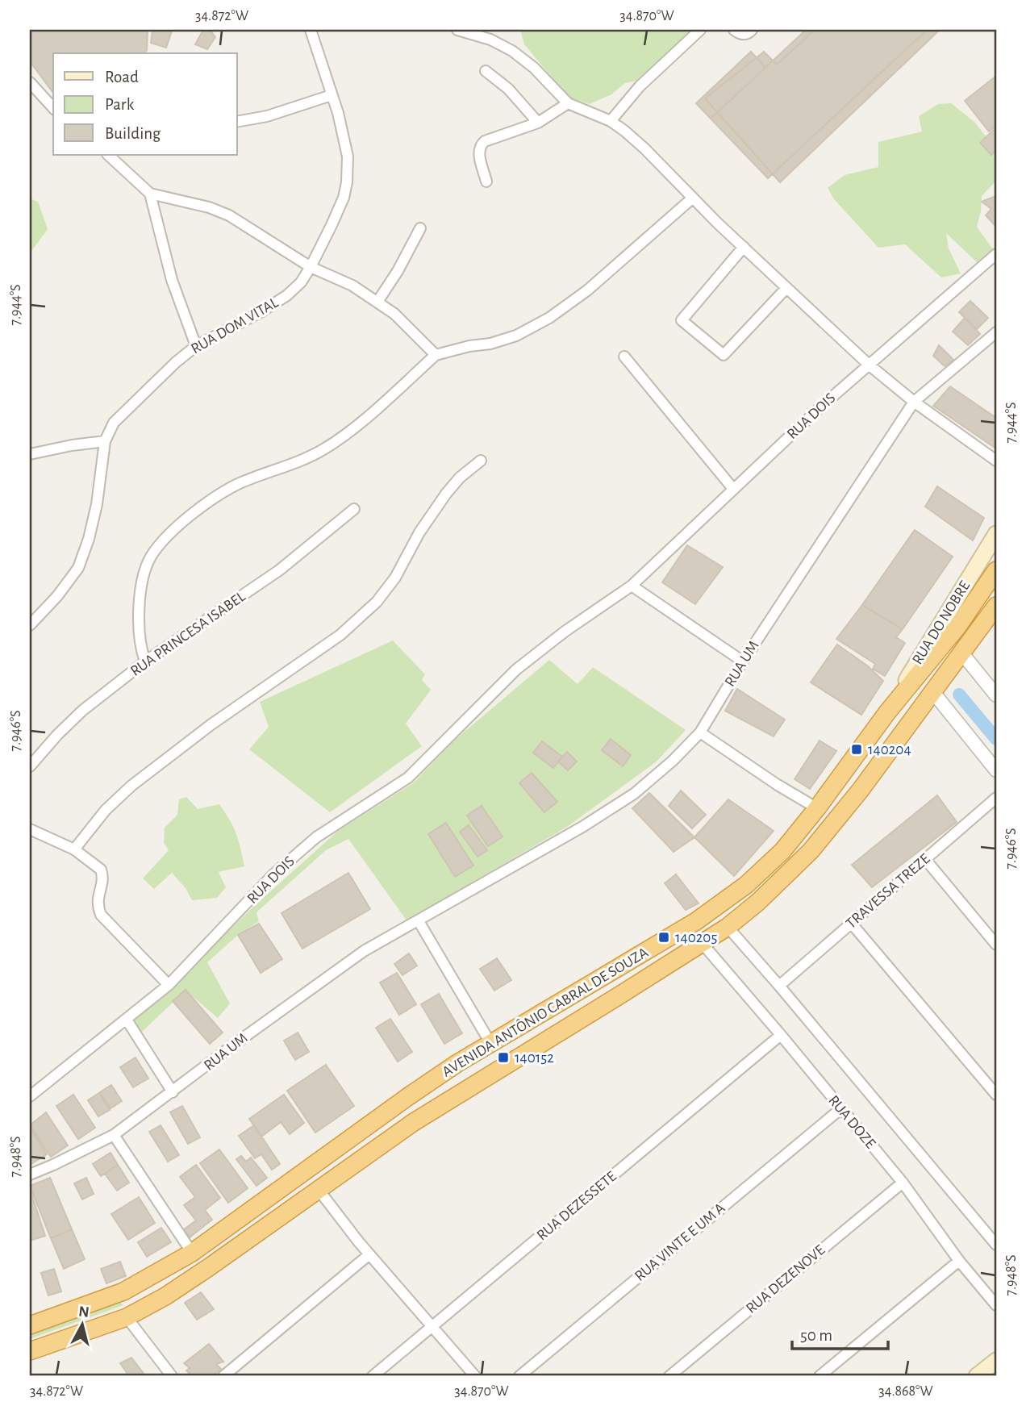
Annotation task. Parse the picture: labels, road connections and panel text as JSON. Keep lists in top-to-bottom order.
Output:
{
  "streets": {
    "highway": ["AVENIDA ANTÔNIO CABRAL DE SOUZA"],
    "main road": ["RUA DO NOBRE"],
    "street": [
      "RUA DOM VITAL",
      "RUA DOIS",
      "RUA PRINCESA ISABEL",
      "RUA UM",
      "TRAVESSA TREZE",
      "RUA DOZE",
      "RUA DEZESSETE",
      "RUA VINTE E UM A",
      "RUA DEZENOVE"
    ]
  },
  "crossings": [
    ["RUA DO NOBRE", "AVENIDA ANTÔNIO CABRAL DE SOUZA"],
    ["TRAVESSA TREZE", "RUA DOZE"],
    ["AVENIDA ANTÔNIO CABRAL DE SOUZA", "RUA DOZE"],
    ["RUA DOZE", "RUA DEZESSETE"],
    ["RUA DOZE", "RUA VINTE E UM A"],
    ["RUA DOZE", "RUA DEZENOVE"]
  ],
  "places": {
    "transit": ["140204", "140205", "140152"]
  },
  "legend": ["Road", "Park", "Building"],
  "scale_bar": "50 m",
  "north": "top",
  "coordinates": [
    "34.872°W",
    "34.870°W",
    "7.944°S",
    "7.946°S",
    "7.948°S",
    "34.868°W"
  ]
}
